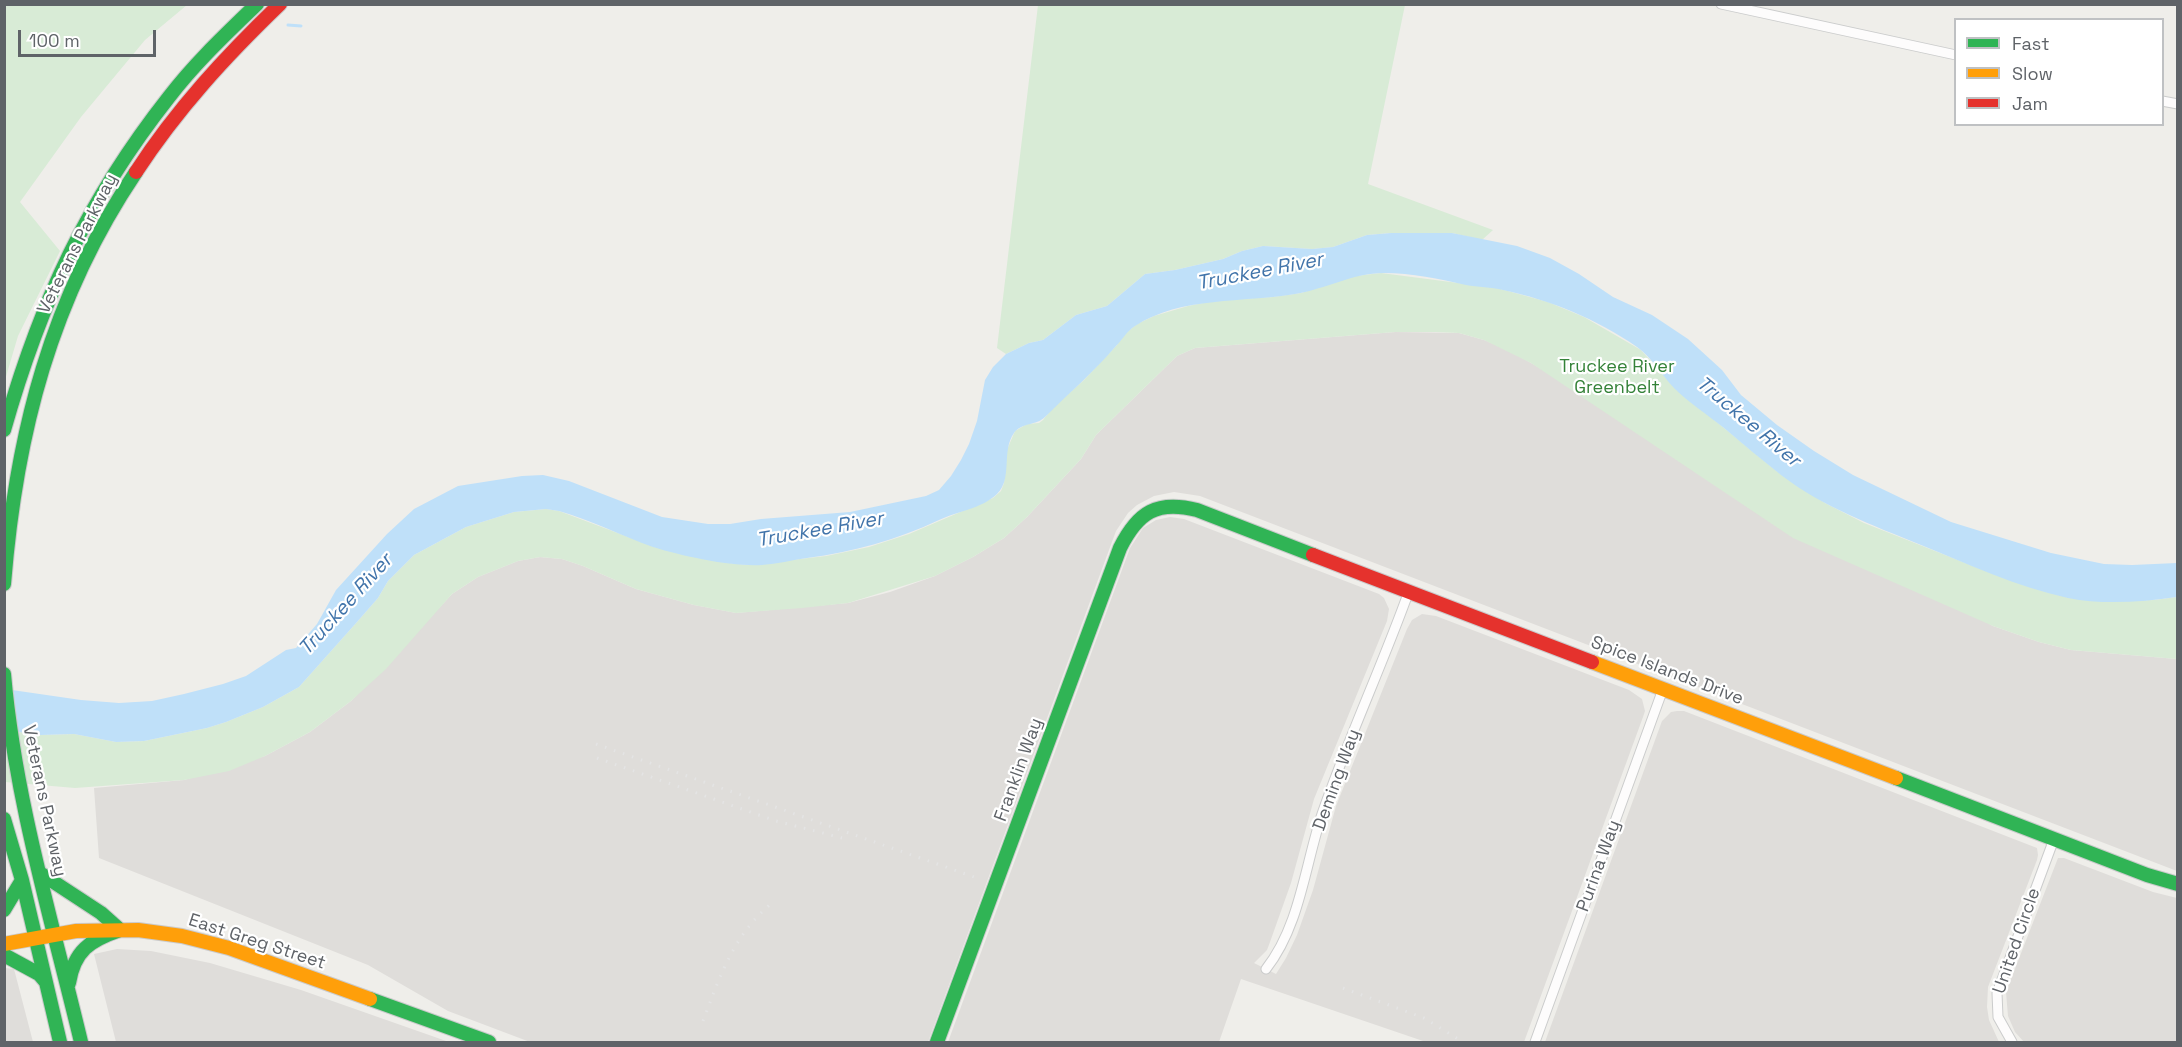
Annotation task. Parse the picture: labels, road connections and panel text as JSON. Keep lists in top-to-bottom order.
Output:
{
  "streets": {
    "main road": [
      "Veterans Parkway",
      "Spice Islands Drive",
      "Franklin Way",
      "East Greg Street"
    ],
    "street": ["Deming Way", "Purina Way", "United Circle"]
  },
  "crossings": [
    ["Veterans Parkway", "East Greg Street"],
    ["Spice Islands Drive", "Franklin Way"],
    ["Spice Islands Drive", "Deming Way"],
    ["Spice Islands Drive", "Purina Way"],
    ["Spice Islands Drive", "United Circle"]
  ],
  "water": ["Truckee River"],
  "parks": ["Truckee River Greenbelt"],
  "legend": ["Fast", "Slow", "Jam"],
  "scale_bar": "100 m"
}
